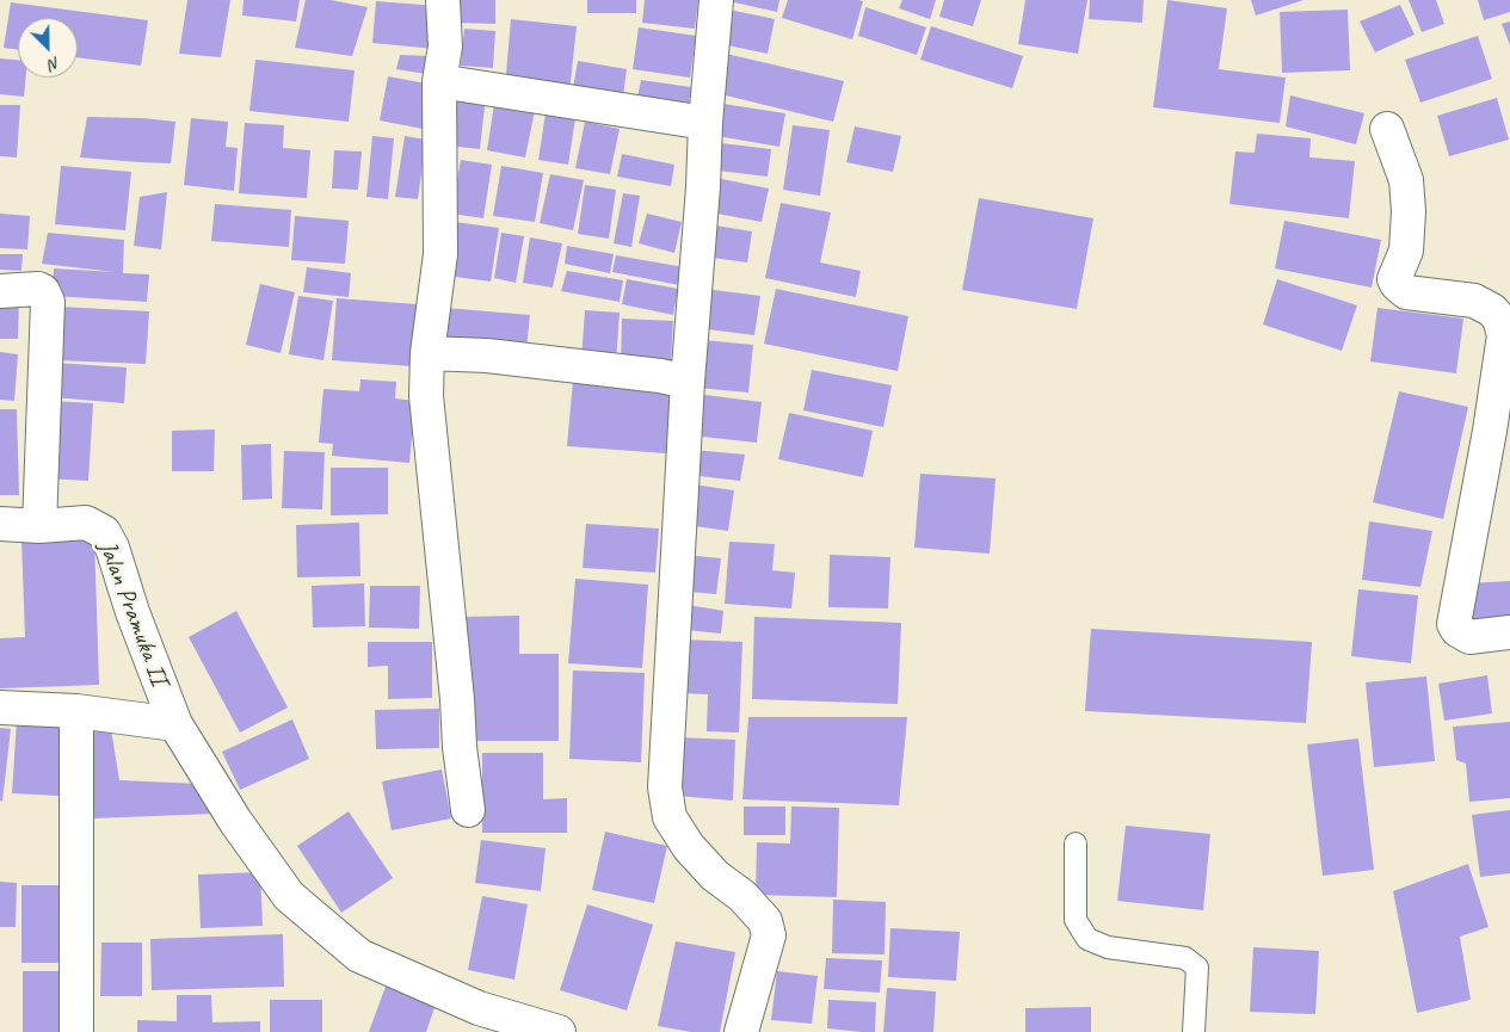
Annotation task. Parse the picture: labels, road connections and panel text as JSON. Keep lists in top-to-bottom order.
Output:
{
  "streets": {
    "street": ["Jalan Pramuka II"]
  },
  "north": "bottom right"
}
